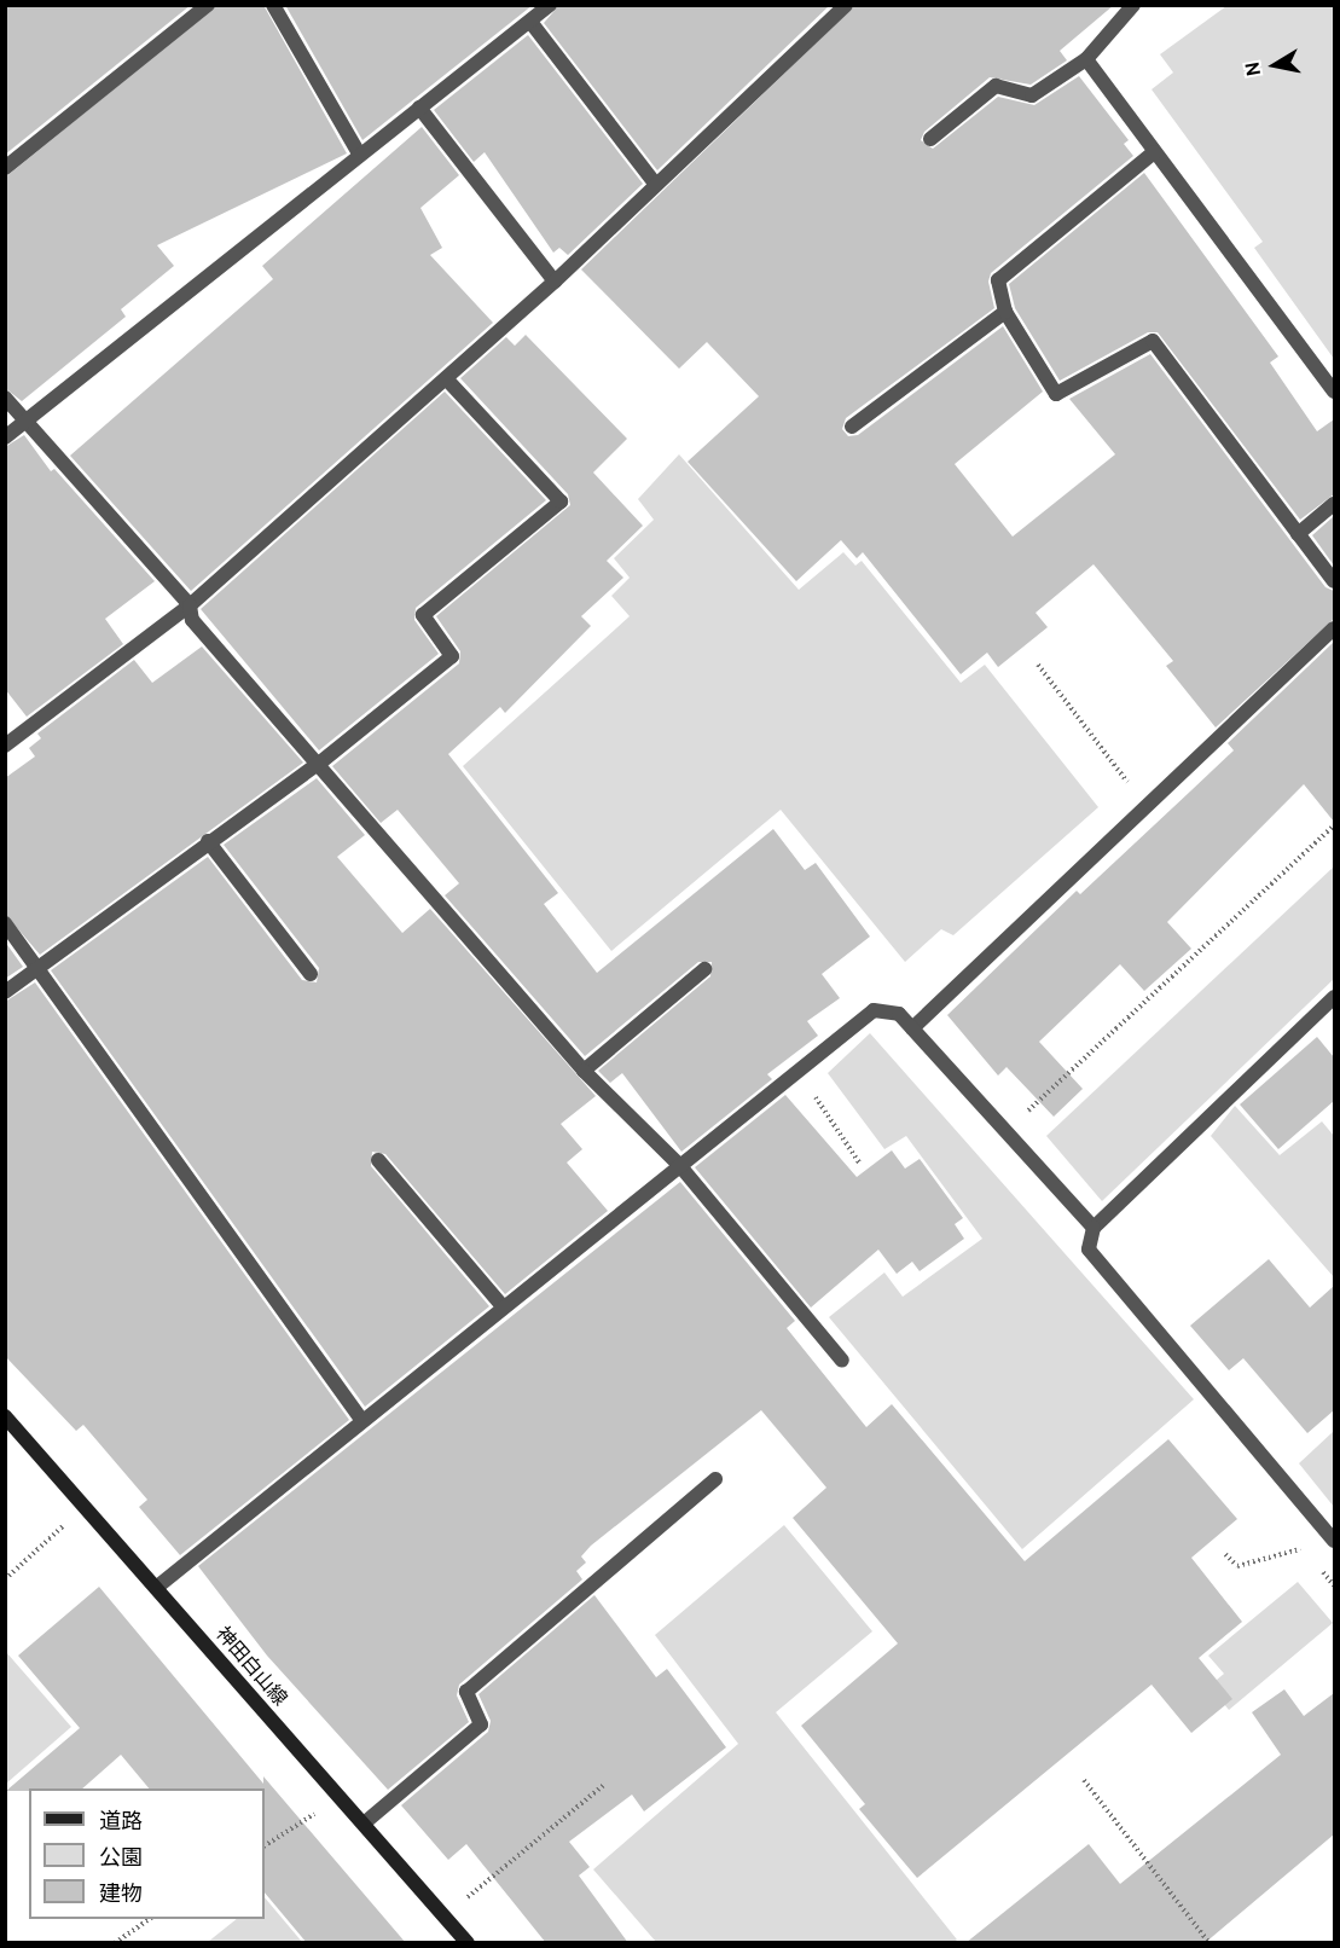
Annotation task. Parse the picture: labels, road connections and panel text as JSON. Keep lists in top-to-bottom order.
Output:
{
  "streets": {
    "main road": ["神田白山線"]
  },
  "legend": ["道路", "公園", "建物"],
  "north": "left"
}
